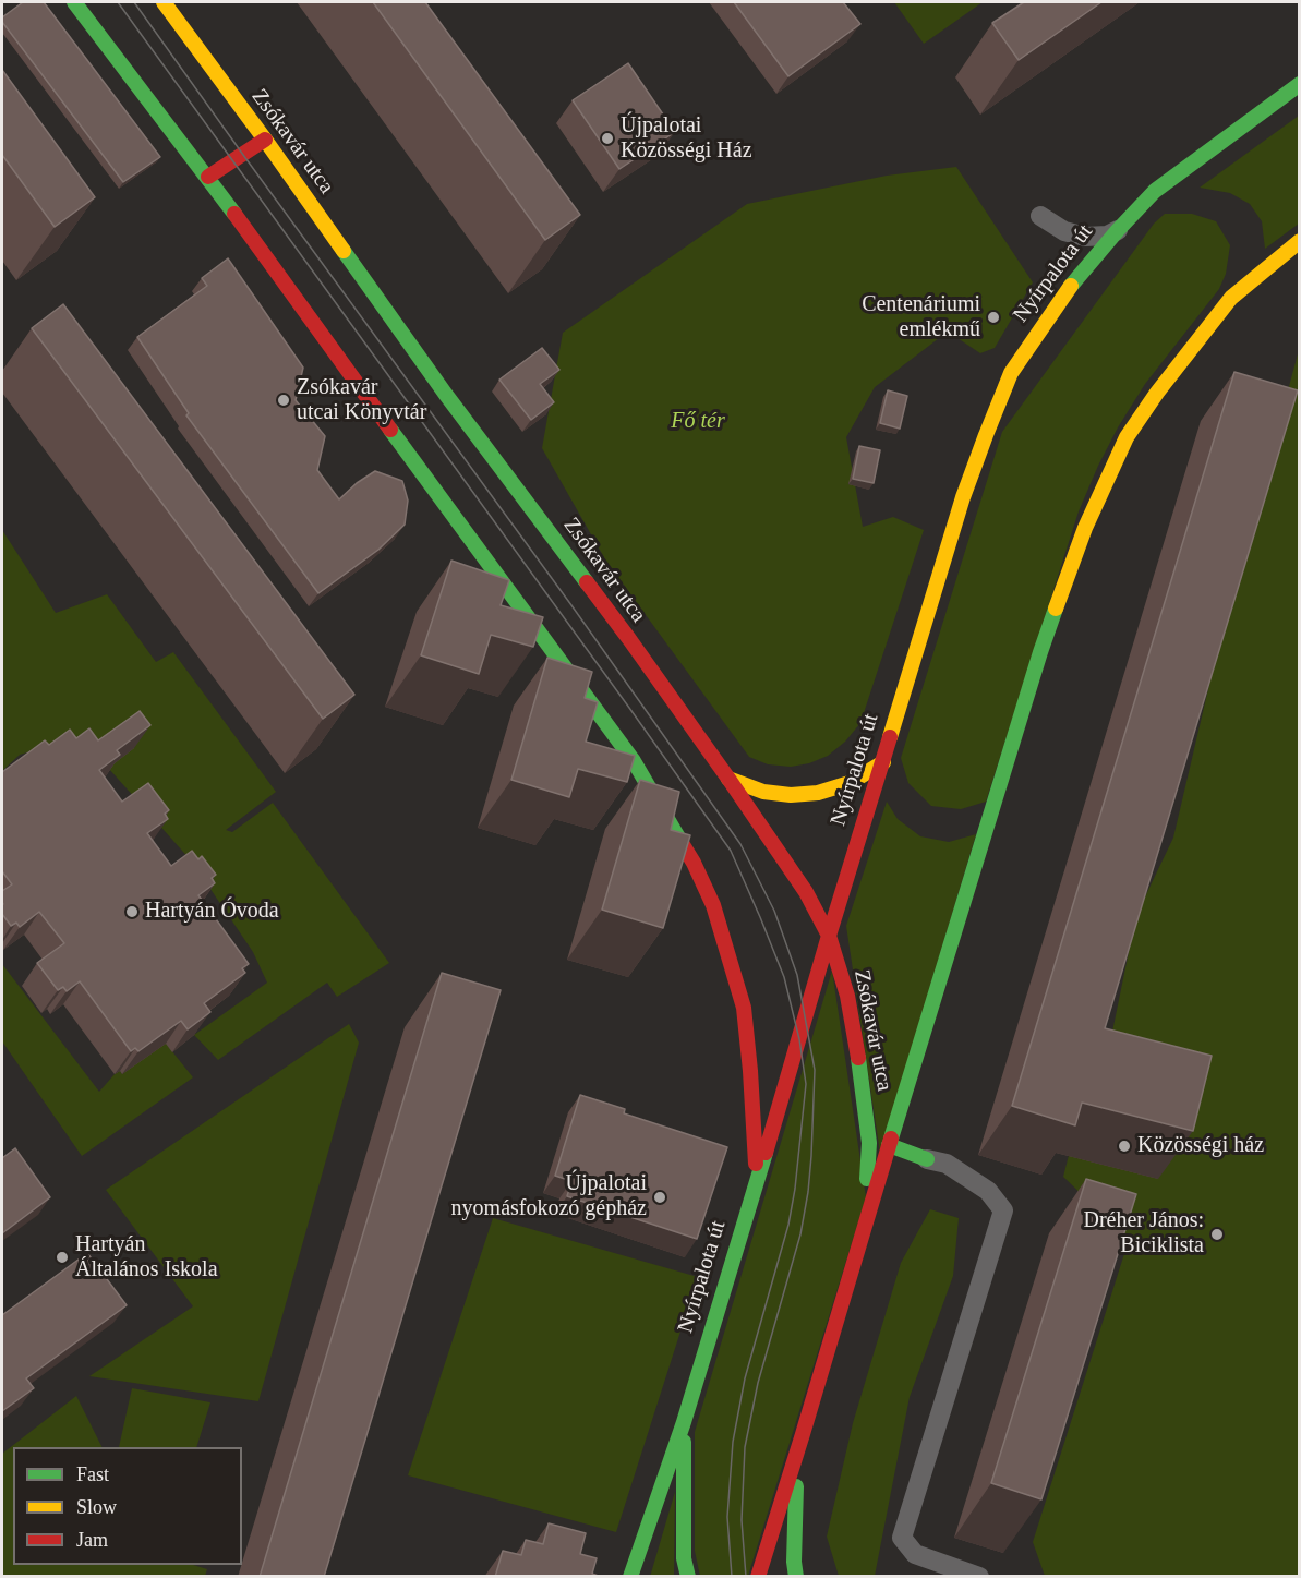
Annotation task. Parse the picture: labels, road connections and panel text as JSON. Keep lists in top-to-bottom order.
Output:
{
  "streets": {
    "main road": ["Zsókavár utca", "Nyírpalota út"]
  },
  "crossings": [
    ["Zsókavár utca", "Nyírpalota út"]
  ],
  "parks": ["Fő tér"],
  "places": [
    "Újpalotai Közösségi Ház",
    "Centenáriumi emlékmű",
    "Zsókavár utcai Könyvtár",
    "Hartyán Óvoda",
    "Közösségi ház",
    "Újpalotai nyomásfokozó gépház",
    "Dréher János: Biciklista",
    "Hartyán Általános Iskola"
  ],
  "legend": ["Fast", "Slow", "Jam"]
}
